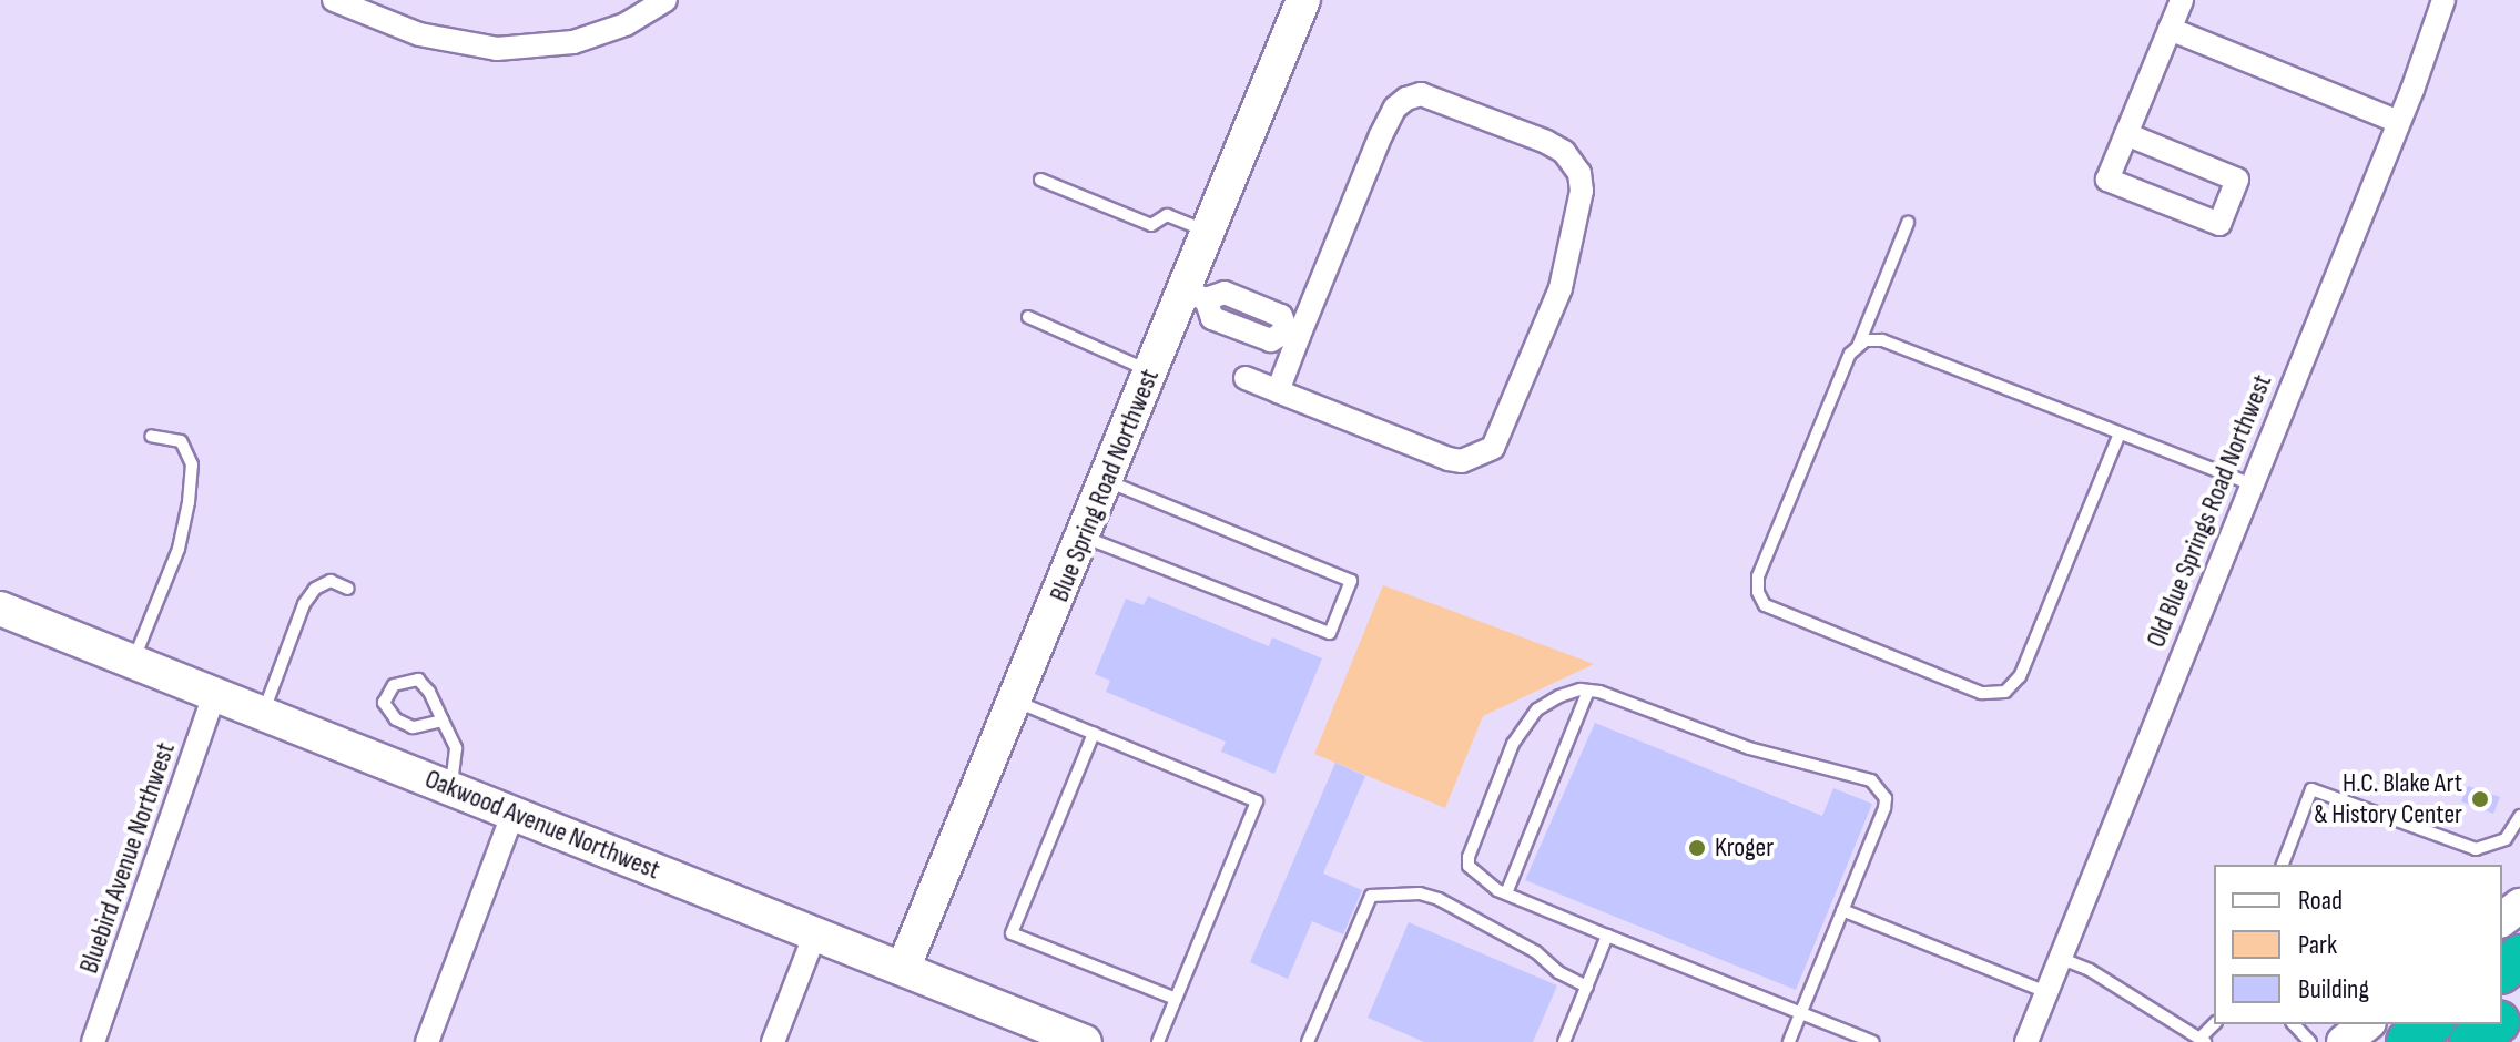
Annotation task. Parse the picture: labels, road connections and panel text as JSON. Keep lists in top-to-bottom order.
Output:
{
  "streets": {
    "street": [
      "Blue Spring Road Northwest",
      "Old Blue Springs Road Northwest",
      "Oakwood Avenue Northwest",
      "Bluebird Avenue Northwest"
    ]
  },
  "crossings": [
    ["Blue Spring Road Northwest", "Oakwood Avenue Northwest"],
    ["Oakwood Avenue Northwest", "Bluebird Avenue Northwest"]
  ],
  "places": ["H.C. Blake Art & History Center", "Kroger"],
  "legend": ["Road", "Park", "Building"]
}
